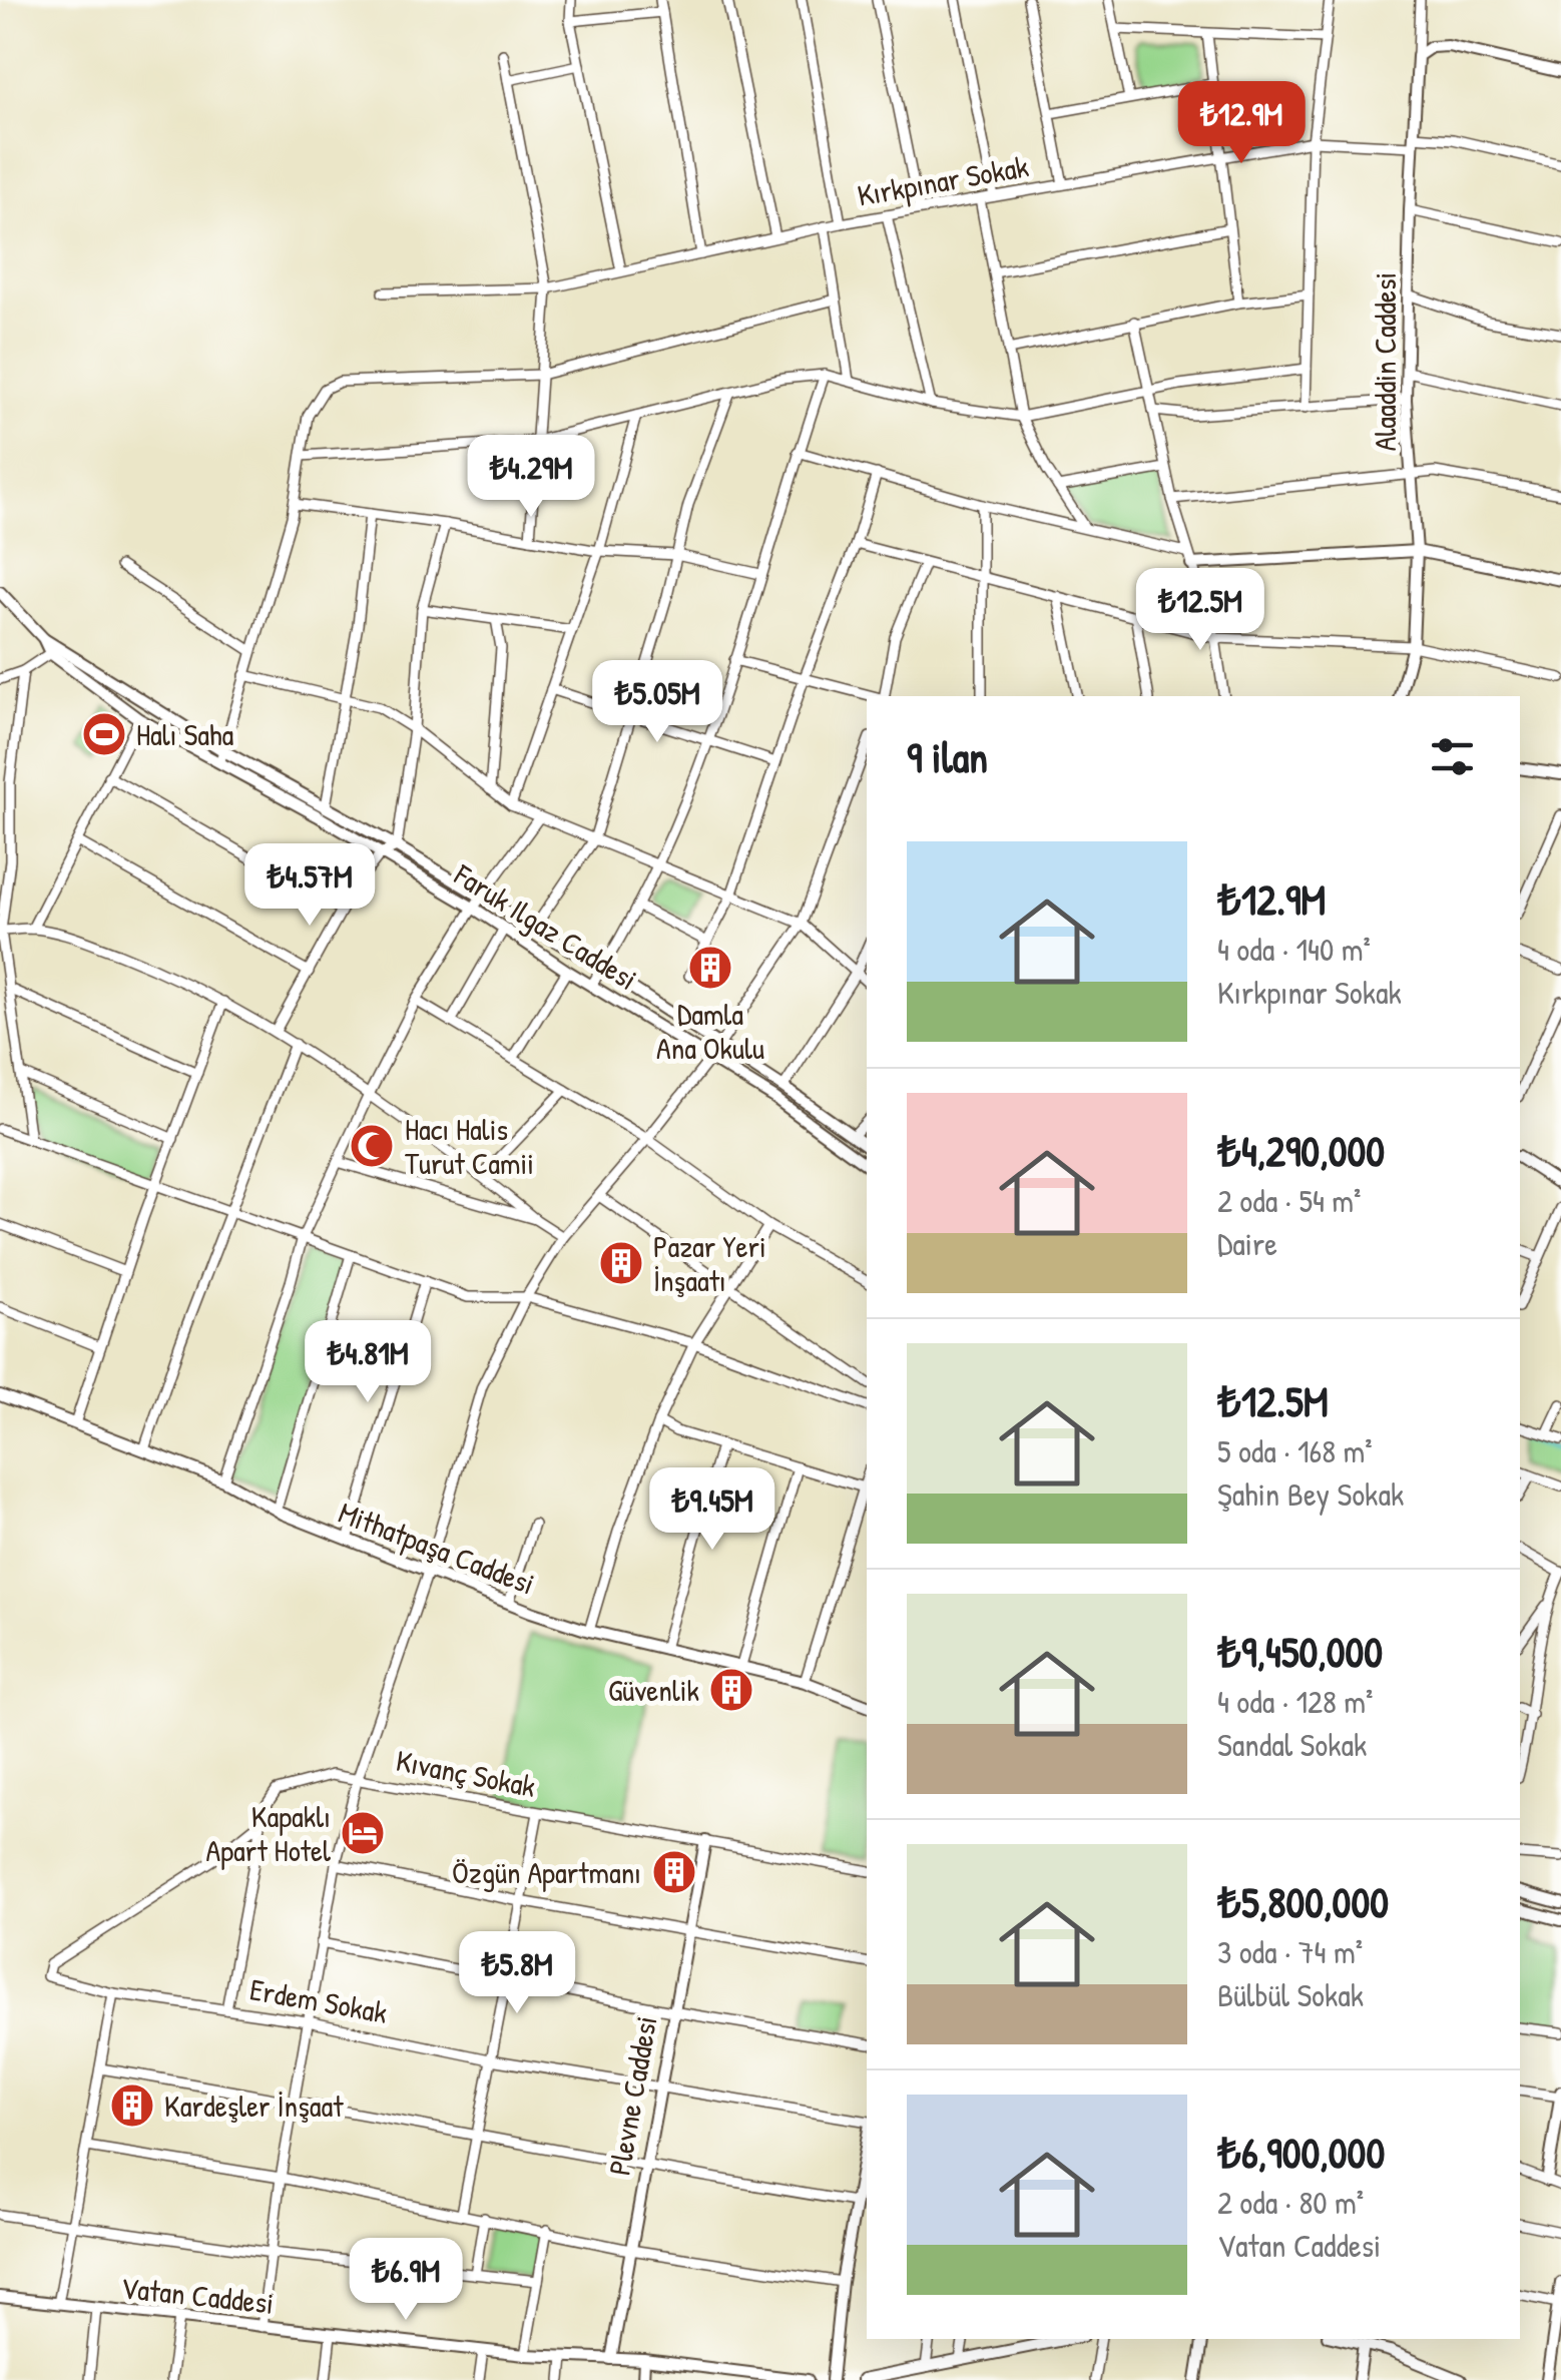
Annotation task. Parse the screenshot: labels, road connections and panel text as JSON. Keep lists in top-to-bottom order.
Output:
{
  "streets": {
    "street": [
      "Kırkpınar Sokak",
      "Alaaddin Caddesi",
      "Faruk Ilgaz Caddesi",
      "Mithatpaşa Caddesi",
      "Kıvanç Sokak",
      "Erdem Sokak",
      "Plevne Caddesi",
      "Vatan Caddesi"
    ]
  },
  "crossings": [
    ["Kırkpınar Sokak", "Alaaddin Caddesi"],
    ["Kıvanç Sokak", "Erdem Sokak"],
    ["Kıvanç Sokak", "Plevne Caddesi"],
    ["Erdem Sokak", "Plevne Caddesi"],
    ["Plevne Caddesi", "Vatan Caddesi"]
  ],
  "places": {
    "sports": ["Halı Saha"],
    "building": [
      "Damla Ana Okulu",
      "Pazar Yeri İnşaatı",
      "Güvenlik",
      "Özgün Apartmanı",
      "Kardeşler İnşaat"
    ],
    "mosque": ["Hacı Halis Turut Camii"],
    "hotel": ["Kapaklı Apart Hotel"]
  },
  "page": {
    "price": [
      "₺12.9M",
      "₺4.29M",
      "₺12.5M",
      "₺5.05M",
      "₺4.57M",
      "₺4.81M",
      "₺9.45M",
      "₺5.8M",
      "₺6.9M"
    ],
    "heading": "9 ilan",
    "list": [
      {
        "name": "₺12.9M",
        "note": "4 oda · 140 m² · Kırkpınar Sokak"
      },
      {
        "name": "₺4,290,000",
        "note": "2 oda · 54 m² · Daire"
      },
      {
        "name": "₺12.5M",
        "note": "5 oda · 168 m² · Şahin Bey Sokak"
      },
      {
        "name": "₺9,450,000",
        "note": "4 oda · 128 m² · Sandal Sokak"
      },
      {
        "name": "₺5,800,000",
        "note": "3 oda · 74 m² · Bülbül Sokak"
      },
      {
        "name": "₺6,900,000",
        "note": "2 oda · 80 m² · Vatan Caddesi"
      }
    ]
  }
}
